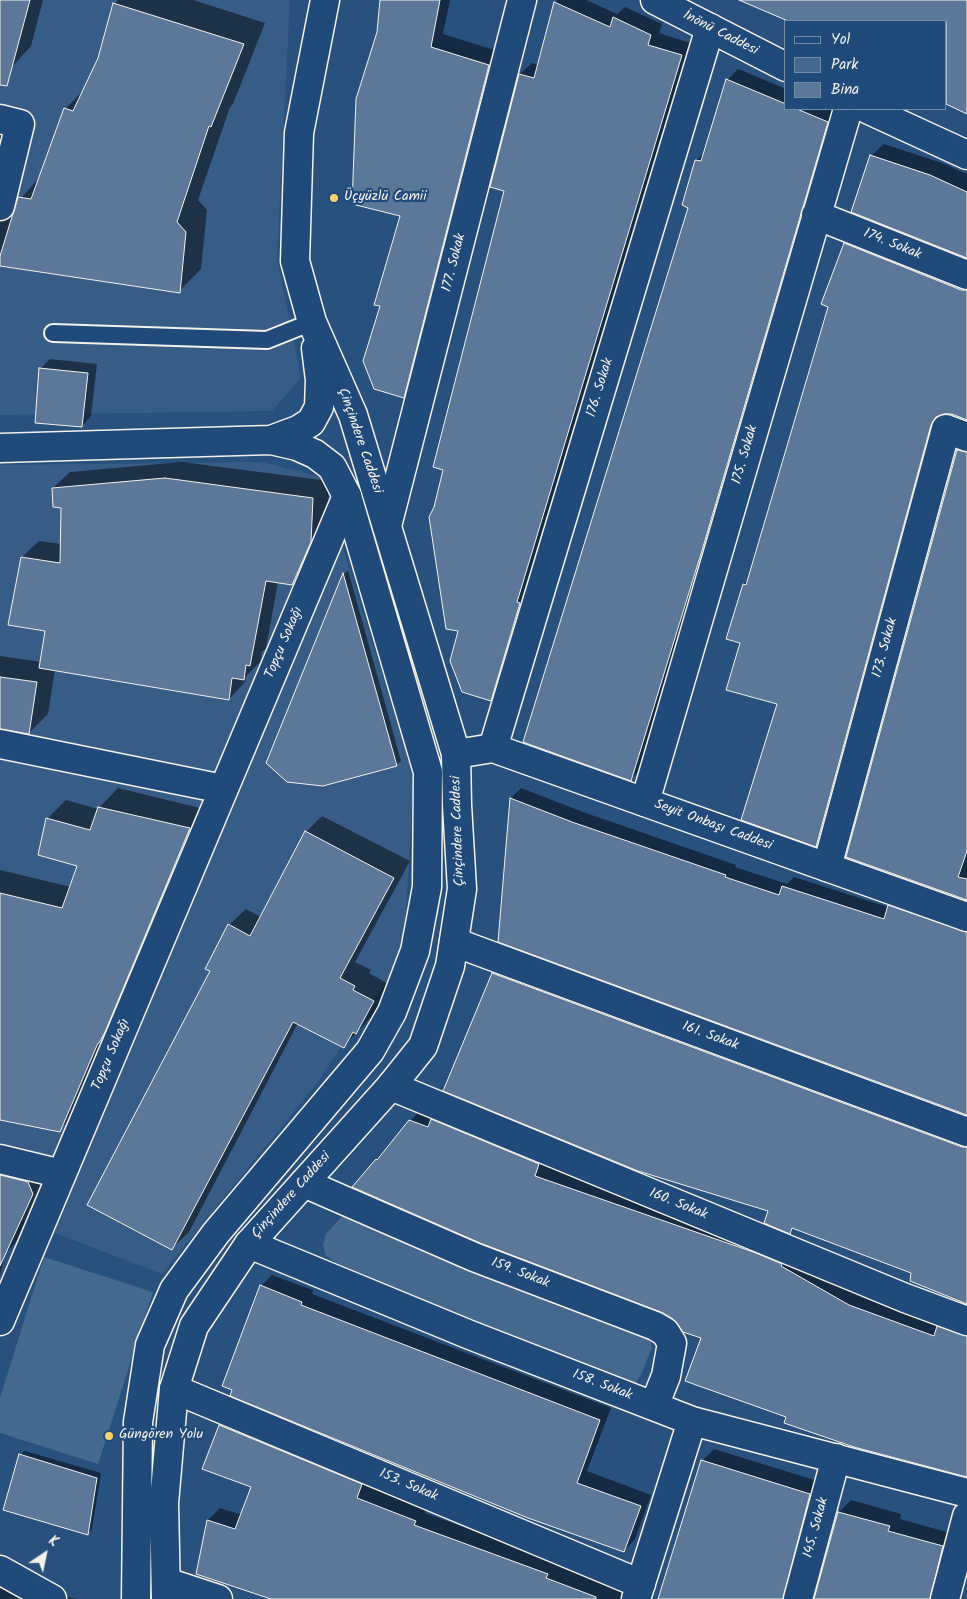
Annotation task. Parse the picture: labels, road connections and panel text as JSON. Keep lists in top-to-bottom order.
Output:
{
  "streets": {
    "street": [
      "İnönü Caddesi",
      "174. Sokak",
      "177. Sokak",
      "176. Sokak",
      "Çinçindere Caddesi",
      "175. Sokak",
      "Topçu Sokağı",
      "173. Sokak",
      "Seyit Onbaşı Caddesi",
      "161. Sokak",
      "160. Sokak",
      "159. Sokak",
      "158. Sokak",
      "153. Sokak",
      "145. Sokak"
    ]
  },
  "crossings": [
    ["İnönü Caddesi", "176. Sokak"],
    ["174. Sokak", "175. Sokak"],
    ["177. Sokak", "Çinçindere Caddesi"],
    ["176. Sokak", "Seyit Onbaşı Caddesi"],
    ["Çinçindere Caddesi", "Topçu Sokağı"],
    ["Çinçindere Caddesi", "Seyit Onbaşı Caddesi"],
    ["Çinçindere Caddesi", "161. Sokak"],
    ["Çinçindere Caddesi", "160. Sokak"],
    ["Çinçindere Caddesi", "159. Sokak"],
    ["Çinçindere Caddesi", "158. Sokak"],
    ["Çinçindere Caddesi", "153. Sokak"],
    ["175. Sokak", "Seyit Onbaşı Caddesi"],
    ["173. Sokak", "Seyit Onbaşı Caddesi"],
    ["159. Sokak", "158. Sokak"],
    ["158. Sokak", "145. Sokak"]
  ],
  "places": ["Üçyüzlü Camii", "Güngören Yolu"],
  "legend": ["Yol", "Park", "Bina"],
  "north": "top right"
}
